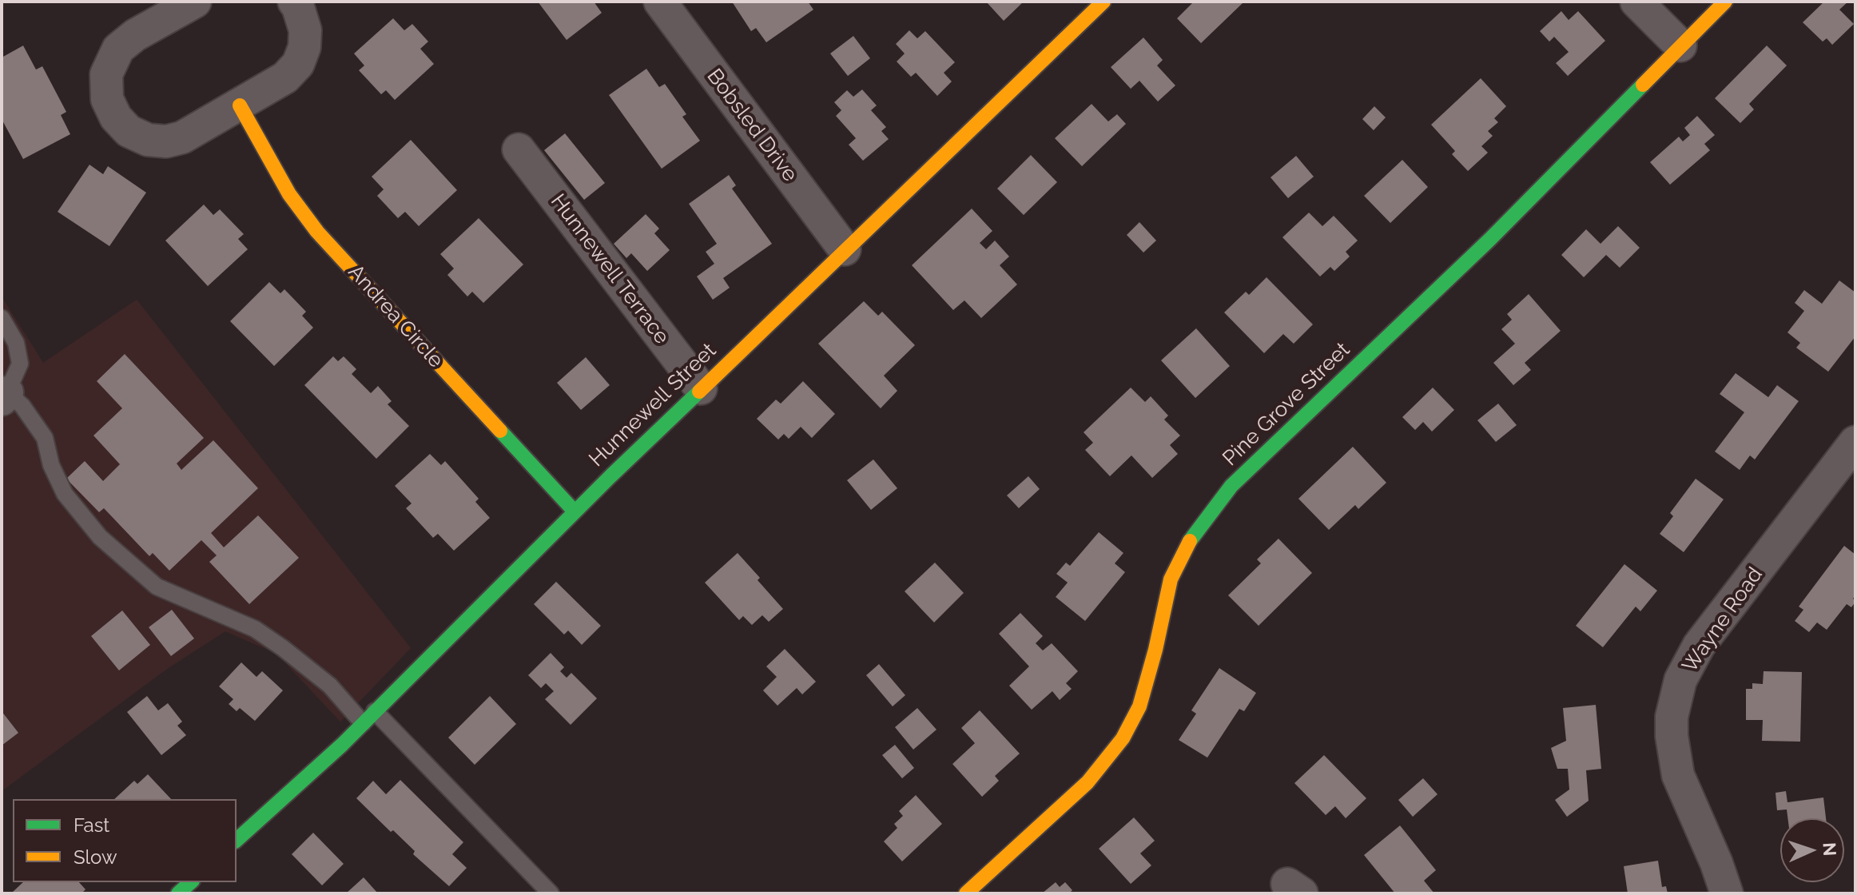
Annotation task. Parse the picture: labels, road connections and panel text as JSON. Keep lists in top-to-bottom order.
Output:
{
  "streets": {
    "street": [
      "Bobsled Drive",
      "Hunnewell Terrace",
      "Andrea Circle",
      "Pine Grove Street",
      "Hunnewell Street",
      "Wayne Road"
    ]
  },
  "crossings": [
    ["Bobsled Drive", "Hunnewell Street"],
    ["Hunnewell Terrace", "Hunnewell Street"],
    ["Andrea Circle", "Hunnewell Street"]
  ],
  "legend": ["Fast", "Slow"],
  "north": "right"
}
